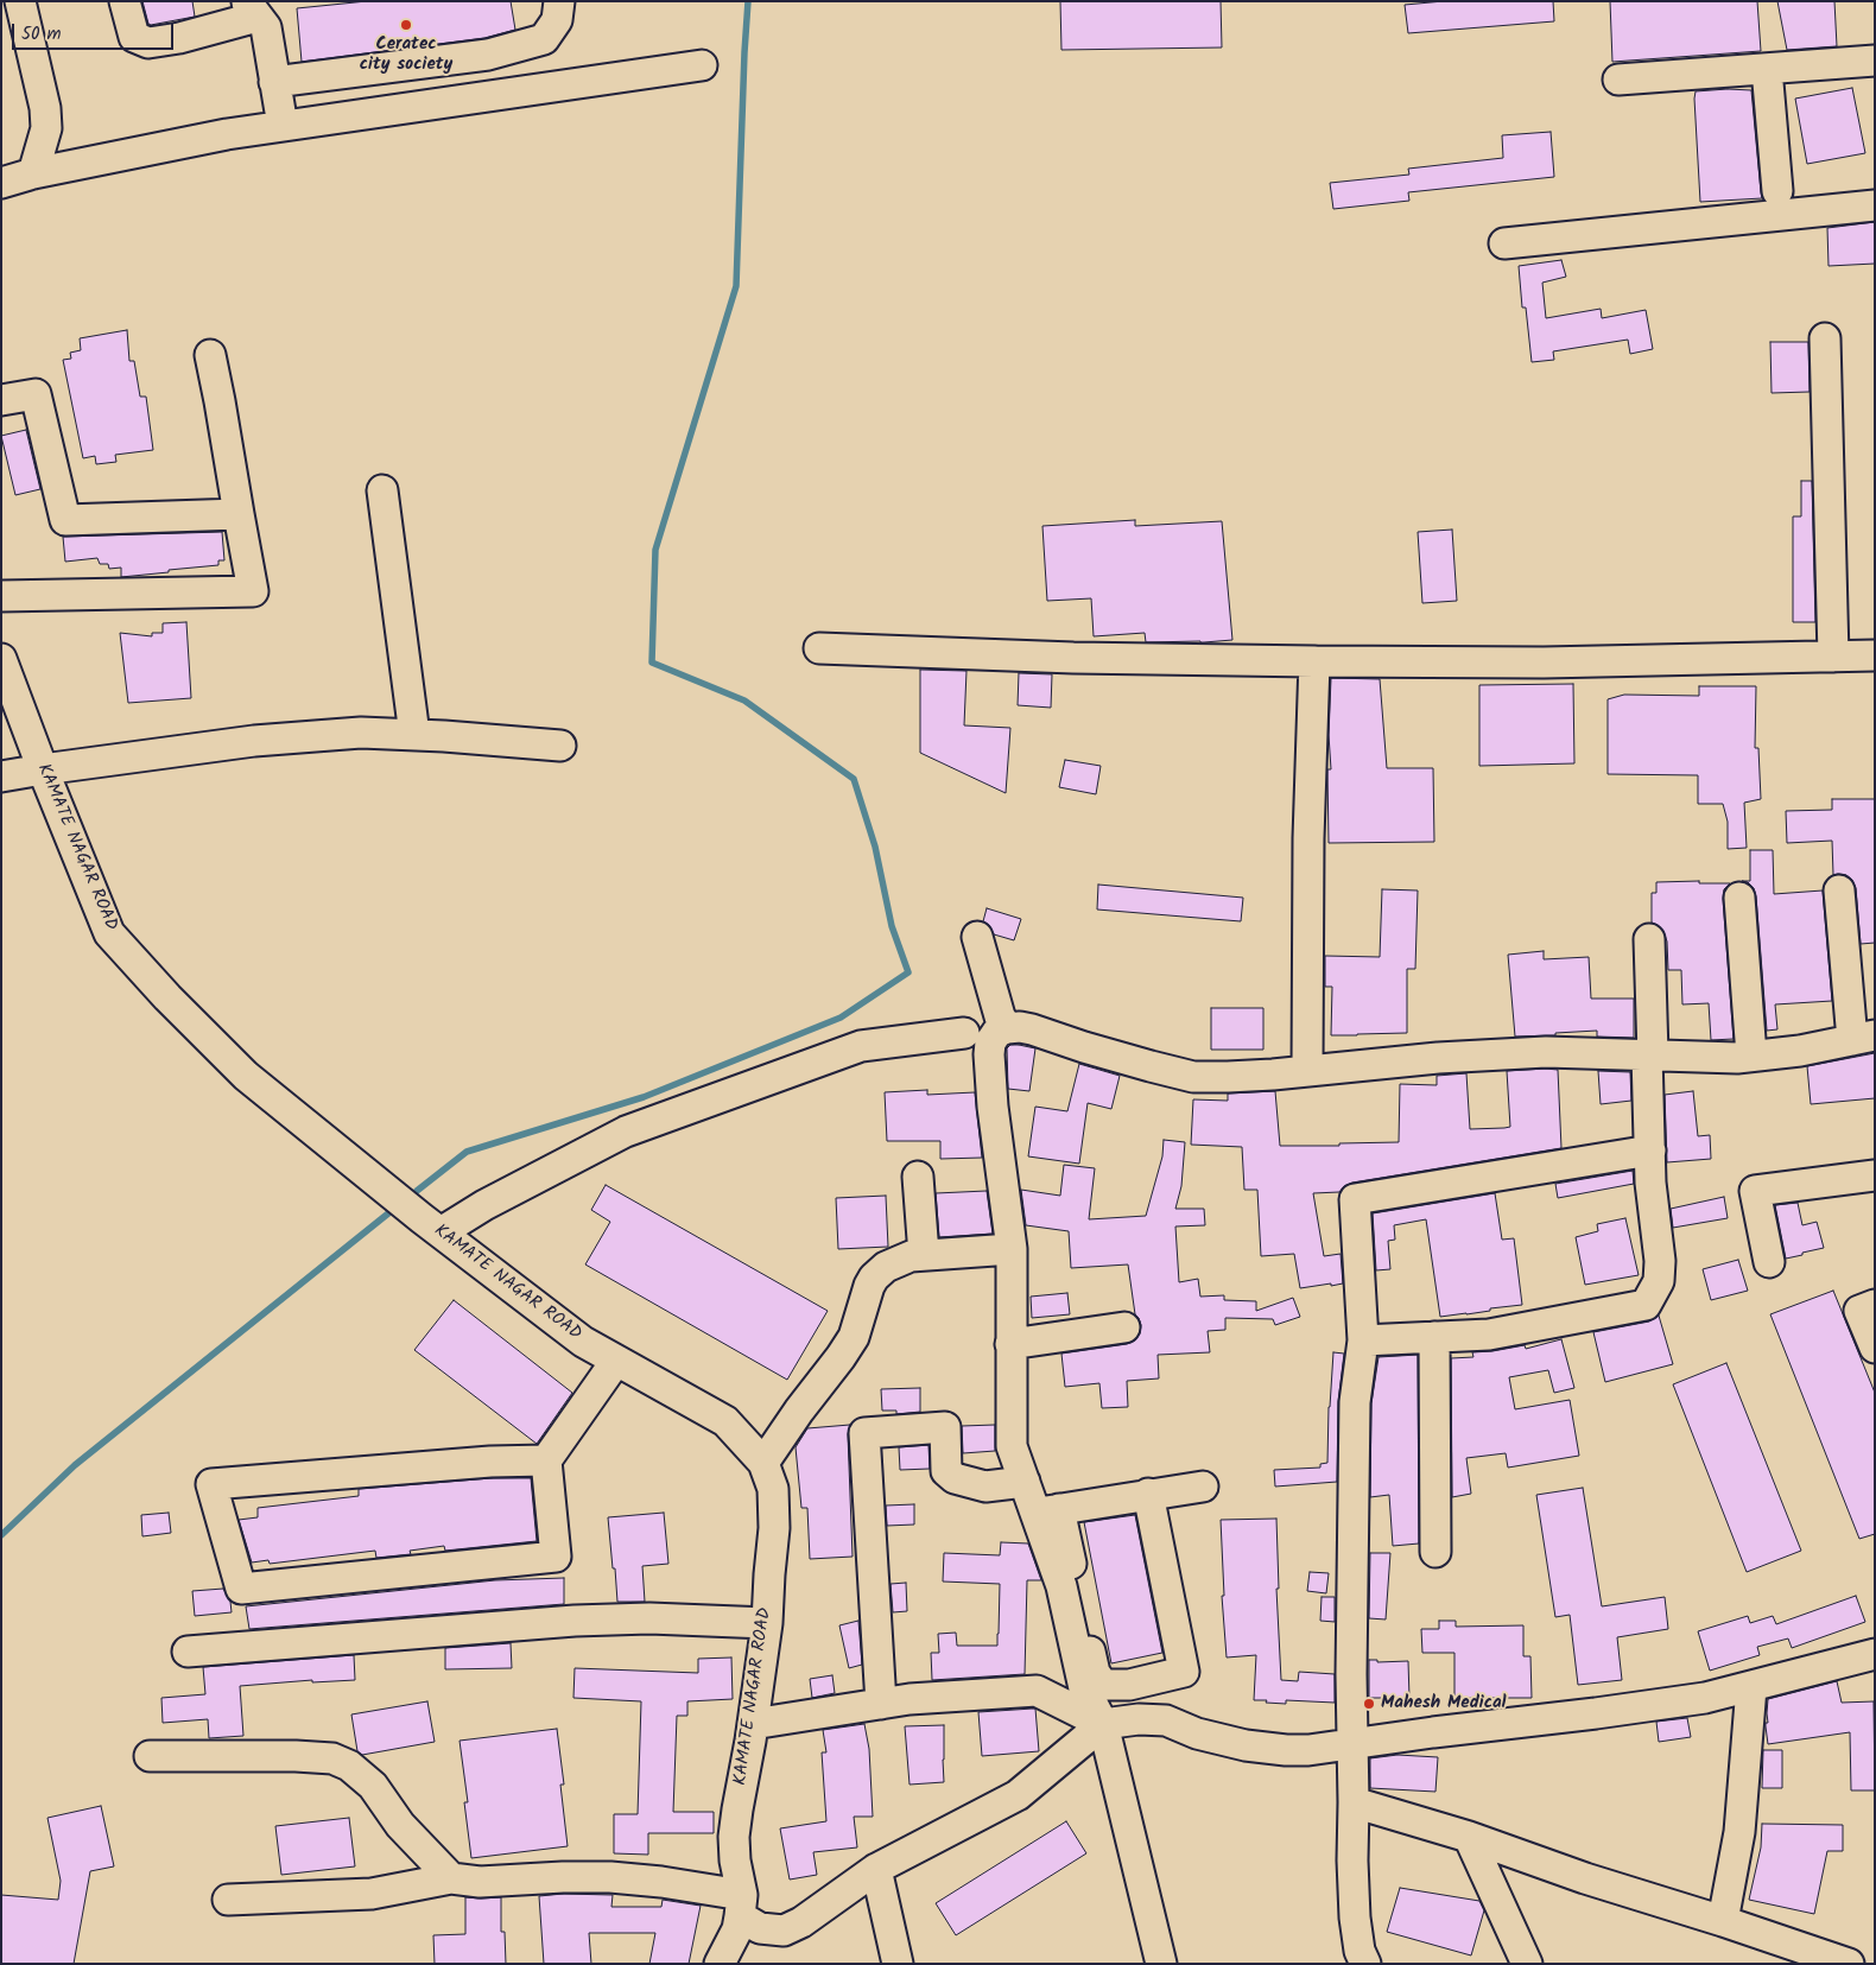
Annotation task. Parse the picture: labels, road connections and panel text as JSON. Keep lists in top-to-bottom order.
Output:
{
  "streets": {
    "street": ["KAMATE NAGAR ROAD"]
  },
  "places": ["Ceratec city society", "Mahesh Medical"],
  "scale_bar": "50 m"
}
